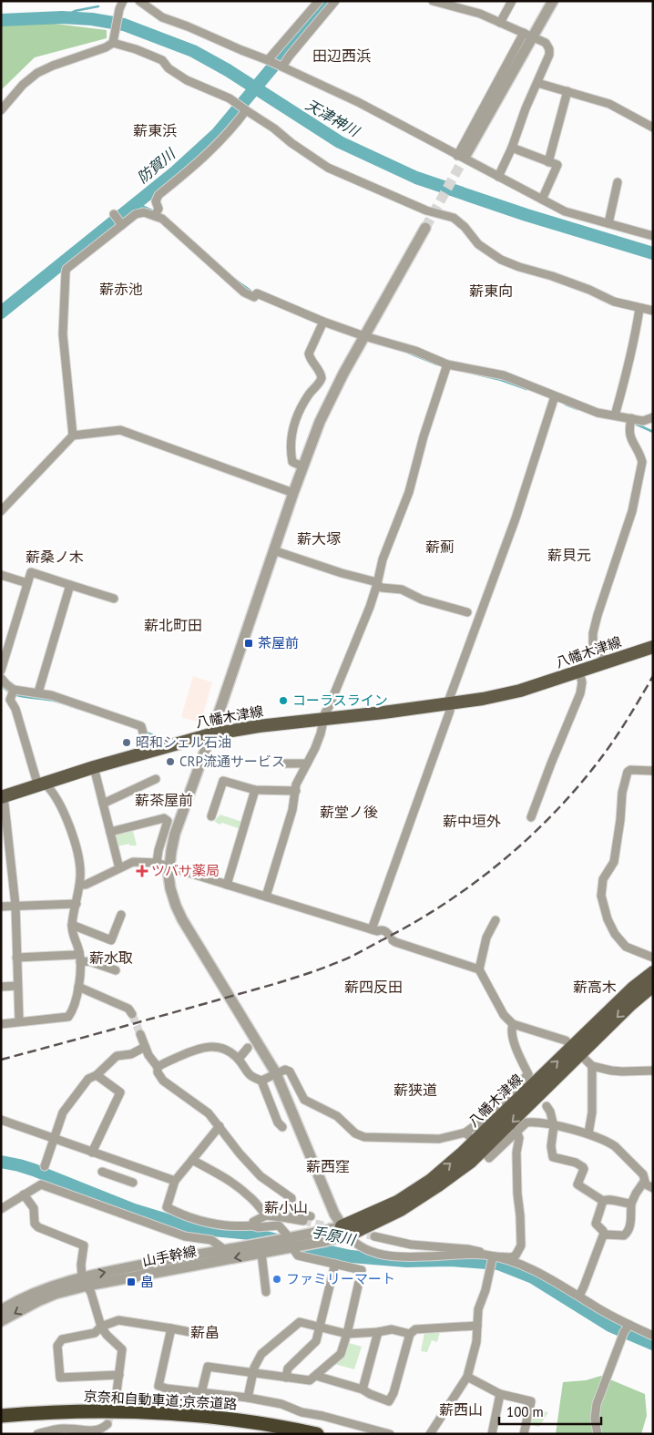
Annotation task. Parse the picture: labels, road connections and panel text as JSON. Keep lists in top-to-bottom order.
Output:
{
  "streets": {
    "highway": ["京奈和自動車道;京奈道路"],
    "main road": ["八幡木津線"],
    "street": ["山手幹線"]
  },
  "crossings": [
    ["八幡木津線", "山手幹線"]
  ],
  "districts": [
    "田辺西浜",
    "薪東浜",
    "薪赤池",
    "薪東向",
    "薪大塚",
    "薪薊",
    "薪貝元",
    "薪桑ノ木",
    "薪北町田",
    "薪茶屋前",
    "薪堂ノ後",
    "薪中垣外",
    "薪水取",
    "薪四反田",
    "薪高木",
    "薪狭道",
    "薪西窪",
    "薪小山",
    "薪畠",
    "薪西山"
  ],
  "water": ["天津神川", "防賀川", "手原川"],
  "places": {
    "transit": ["茶屋前", "畠"],
    "other": [
      "コーラスライン",
      "昭和シェル石油",
      "CRP流通サービス",
      "ファミリーマート"
    ],
    "health": ["ツバサ薬局"]
  },
  "scale_bar": "100 m"
}
